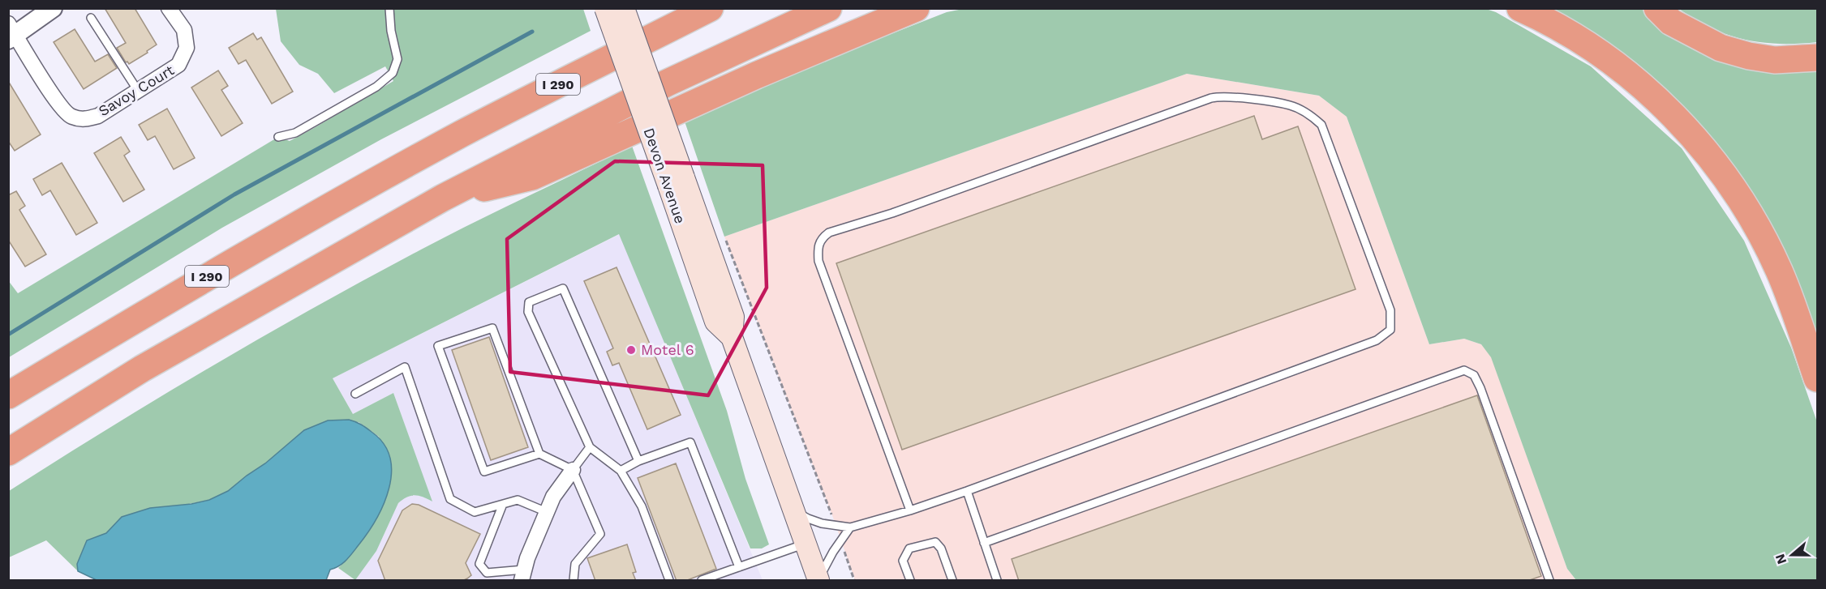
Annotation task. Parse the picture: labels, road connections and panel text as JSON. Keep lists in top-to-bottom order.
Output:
{
  "streets": {
    "highway": ["I 290"],
    "main road": ["Devon Avenue"],
    "street": ["Savoy Court"]
  },
  "places": ["Motel 6"],
  "north": "left"
}
